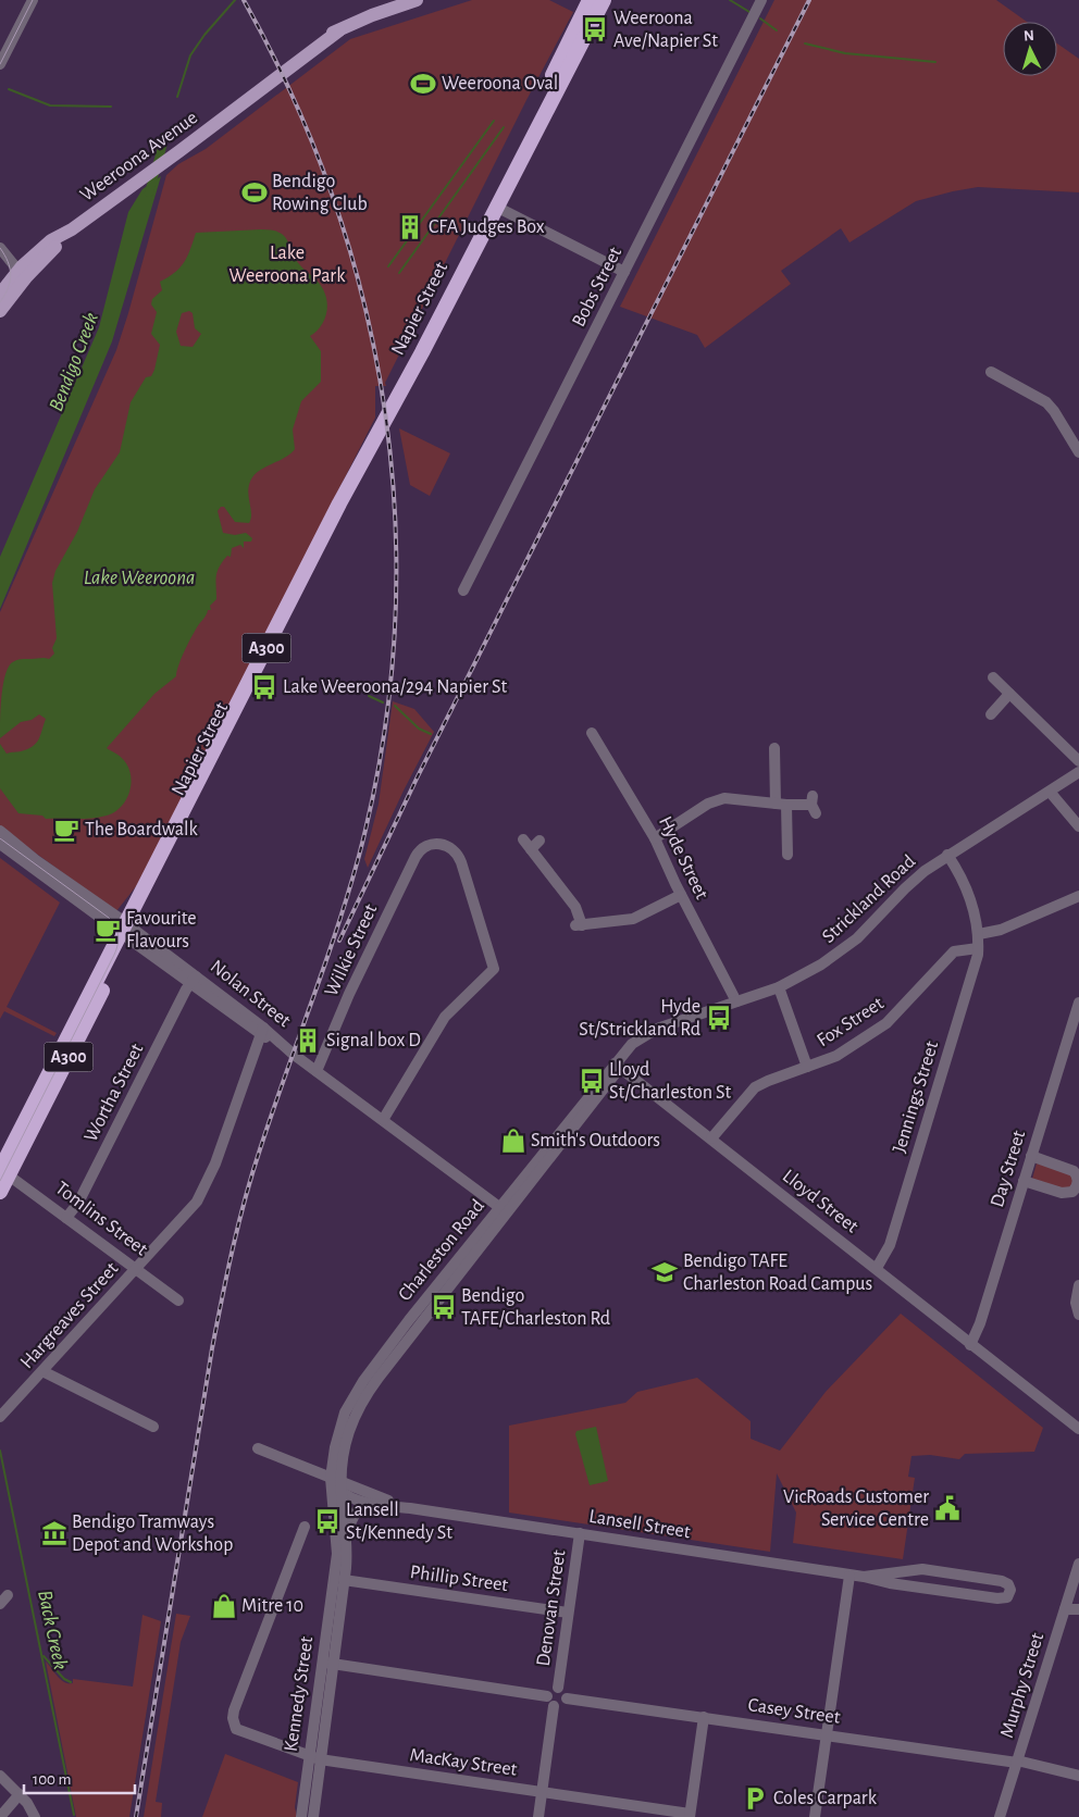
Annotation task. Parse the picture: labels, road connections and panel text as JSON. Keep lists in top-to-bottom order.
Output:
{
  "streets": {
    "highway": ["Napier Street", "A300"],
    "main road": ["Weeroona Avenue"],
    "street": [
      "Bobs Street",
      "Hyde Street",
      "Strickland Road",
      "Wilkie Street",
      "Nolan Street",
      "Fox Street",
      "Wortha Street",
      "Jennings Street",
      "Day Street",
      "Lloyd Street",
      "Tomlins Street",
      "Charleston Road",
      "Hargreaves Street",
      "Lansell Street",
      "Phillip Street",
      "Denovan Street",
      "Murphy Street",
      "Kennedy Street",
      "Casey Street",
      "MacKay Street"
    ]
  },
  "crossings": [
    ["Napier Street", "A300"],
    ["Napier Street", "Nolan Street"],
    ["Napier Street", "Tomlins Street"],
    ["A300", "Tomlins Street"],
    ["Hyde Street", "Strickland Road"],
    ["Strickland Road", "Jennings Street"],
    ["Strickland Road", "Lloyd Street"],
    ["Strickland Road", "Charleston Road"],
    ["Wilkie Street", "Nolan Street"],
    ["Nolan Street", "Wortha Street"],
    ["Nolan Street", "Charleston Road"],
    ["Nolan Street", "Hargreaves Street"],
    ["Fox Street", "Jennings Street"],
    ["Fox Street", "Lloyd Street"],
    ["Wortha Street", "Tomlins Street"],
    ["Jennings Street", "Lloyd Street"],
    ["Day Street", "Lloyd Street"],
    ["Lloyd Street", "Charleston Road"],
    ["Tomlins Street", "Hargreaves Street"],
    ["Charleston Road", "Lansell Street"],
    ["Charleston Road", "Kennedy Street"],
    ["Lansell Street", "Denovan Street"],
    ["Lansell Street", "Kennedy Street"],
    ["Phillip Street", "Denovan Street"],
    ["Phillip Street", "Kennedy Street"],
    ["Denovan Street", "Casey Street"],
    ["Murphy Street", "Casey Street"],
    ["Kennedy Street", "MacKay Street"]
  ],
  "water": ["Bendigo Creek", "Lake Weeroona", "Back Creek"],
  "parks": ["Lake Weeroona Park"],
  "places": {
    "bus stop": [
      "Weeroona Ave/Napier St",
      "Lake Weeroona/294 Napier St",
      "Hyde St/Strickland Rd",
      "Lloyd St/Charleston St",
      "Bendigo TAFE/Charleston Rd",
      "Lansell St/Kennedy St"
    ],
    "sports": ["Weeroona Oval", "Bendigo Rowing Club"],
    "building": ["CFA Judges Box", "Signal box D"],
    "cafe": ["The Boardwalk", "Favourite Flavours"],
    "shop": ["Smith's Outdoors", "Mitre 10"],
    "school or university": ["Bendigo TAFE Charleston Road Campus"],
    "public building": ["VicRoads Customer Service Centre"],
    "museum": ["Bendigo Tramways Depot and Workshop"],
    "parking": ["Coles Carpark"]
  },
  "scale_bar": "100 m",
  "north": "top"
}
